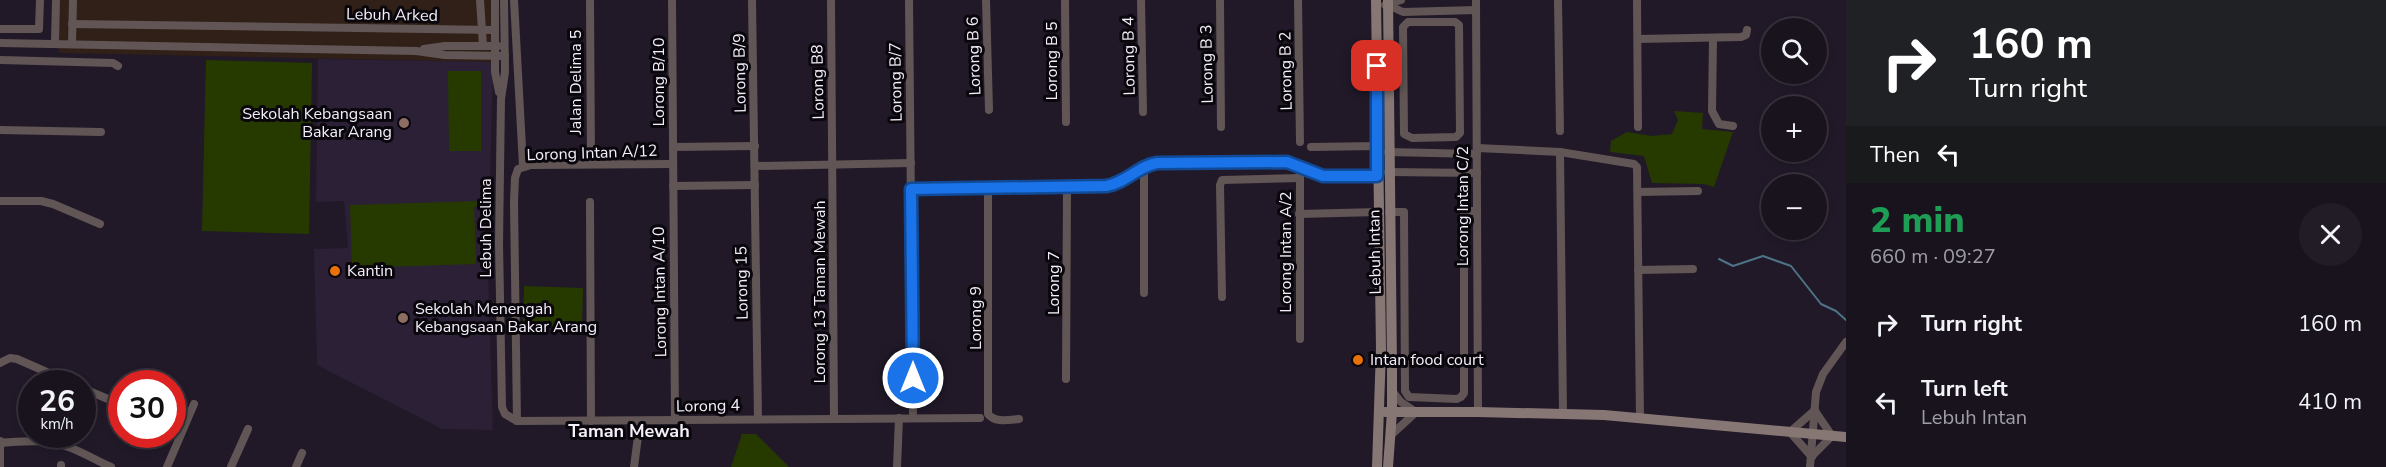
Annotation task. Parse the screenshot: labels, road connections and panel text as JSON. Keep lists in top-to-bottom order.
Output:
{
  "streets": {
    "main road": ["Lebuh Intan"],
    "street": [
      "Lebuh Arked",
      "Lorong B 6",
      "Lorong B 4",
      "Lorong B 5",
      "Lorong B 3",
      "Lorong B 2",
      "Lorong B/9",
      "Jalan Delima 5",
      "Lorong B/10",
      "Lorong B8",
      "Lorong B/7",
      "Lorong Intan A/12",
      "Lorong Intan C/2",
      "Lebuh Delima",
      "Lorong Intan A/2",
      "Lorong 15",
      "Lorong 7",
      "Lorong Intan A/10",
      "Lorong 13 Taman Mewah",
      "Lorong 9",
      "Lorong 4"
    ]
  },
  "crossings": [
    ["Lebuh Arked", "Lebuh Delima"],
    ["Lorong B/9", "Lorong 15"],
    ["Jalan Delima 5", "Lorong Intan A/12"],
    ["Lorong B/10", "Lorong Intan A/12"],
    ["Lorong B/10", "Lorong Intan A/10"],
    ["Lorong B8", "Lorong 13 Taman Mewah"],
    ["Lorong B/7", "Lorong 4"],
    ["Lorong Intan A/12", "Lebuh Delima"],
    ["Lorong Intan A/12", "Lorong Intan A/10"],
    ["Lorong Intan A/12", "Lorong 4"],
    ["Lebuh Delima", "Lorong 4"],
    ["Lorong 15", "Lorong 4"],
    ["Lorong Intan A/10", "Lorong 4"],
    ["Lorong 13 Taman Mewah", "Lorong 4"]
  ],
  "districts": ["Taman Mewah"],
  "places": [
    "Sekolah Kebangsaan Bakar Arang",
    "Kantin",
    "Sekolah Menengah Kebangsaan Bakar Arang",
    "Intan food court"
  ],
  "page": {
    "turn": ["160 m", "Turn right"],
    "map_buttons": ["+", "−"],
    "then": "Then",
    "heading": ["2 min", "660 m · 09:27"],
    "list": [
      {
        "name": "Turn right",
        "value": "160 m"
      },
      {
        "name": "Turn left",
        "note": "Lebuh Intan",
        "value": "410 m"
      }
    ],
    "speed": "26 km/h",
    "limit": "30"
  }
}
